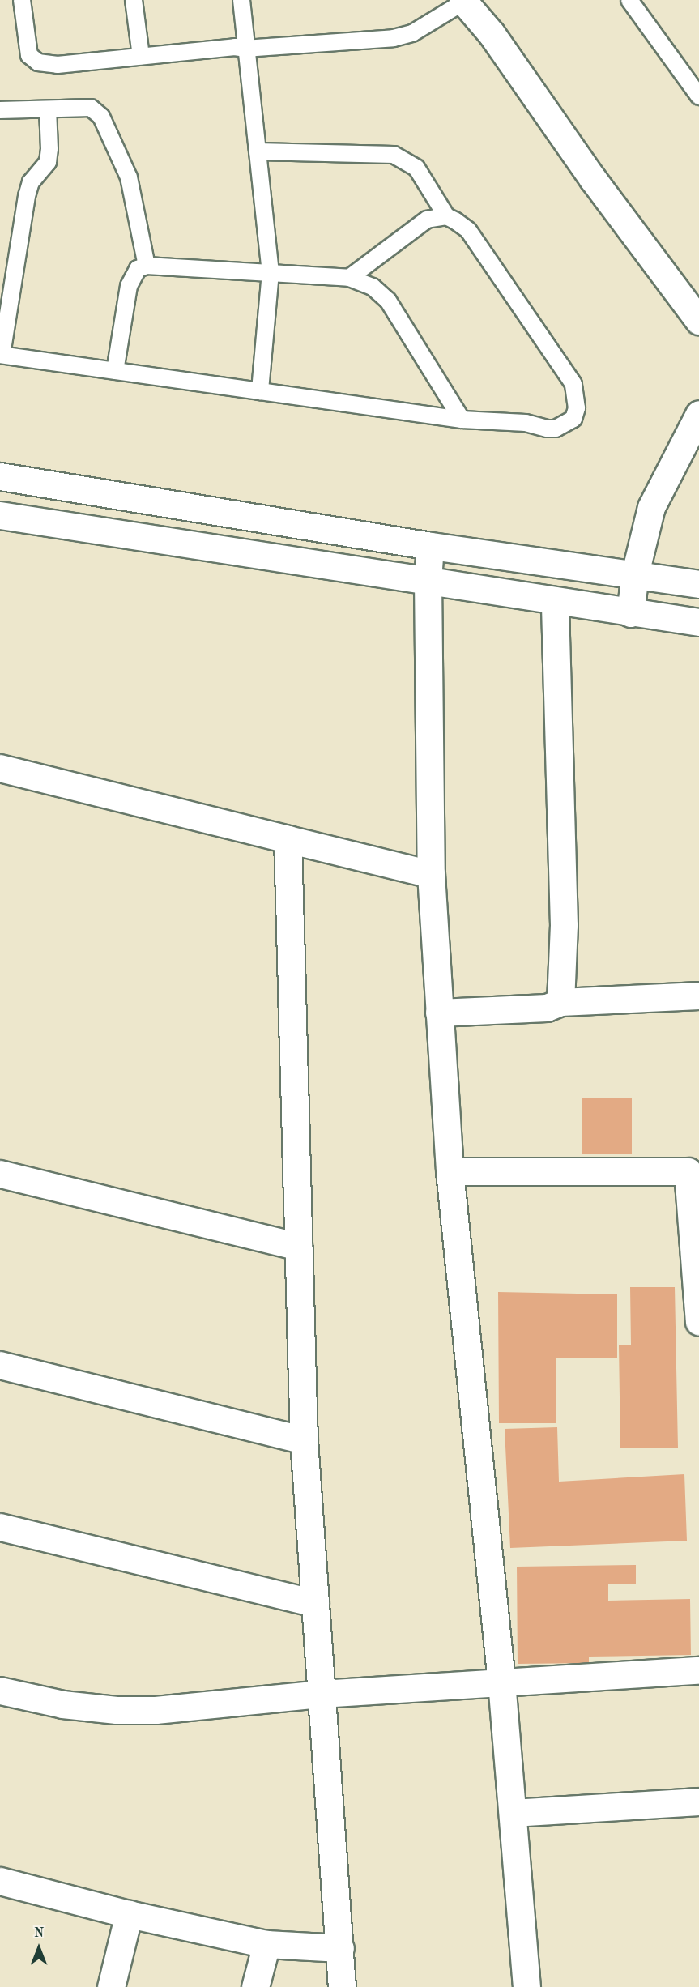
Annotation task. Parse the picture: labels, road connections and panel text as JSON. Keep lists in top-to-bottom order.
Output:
{
  "north": "top"
}
